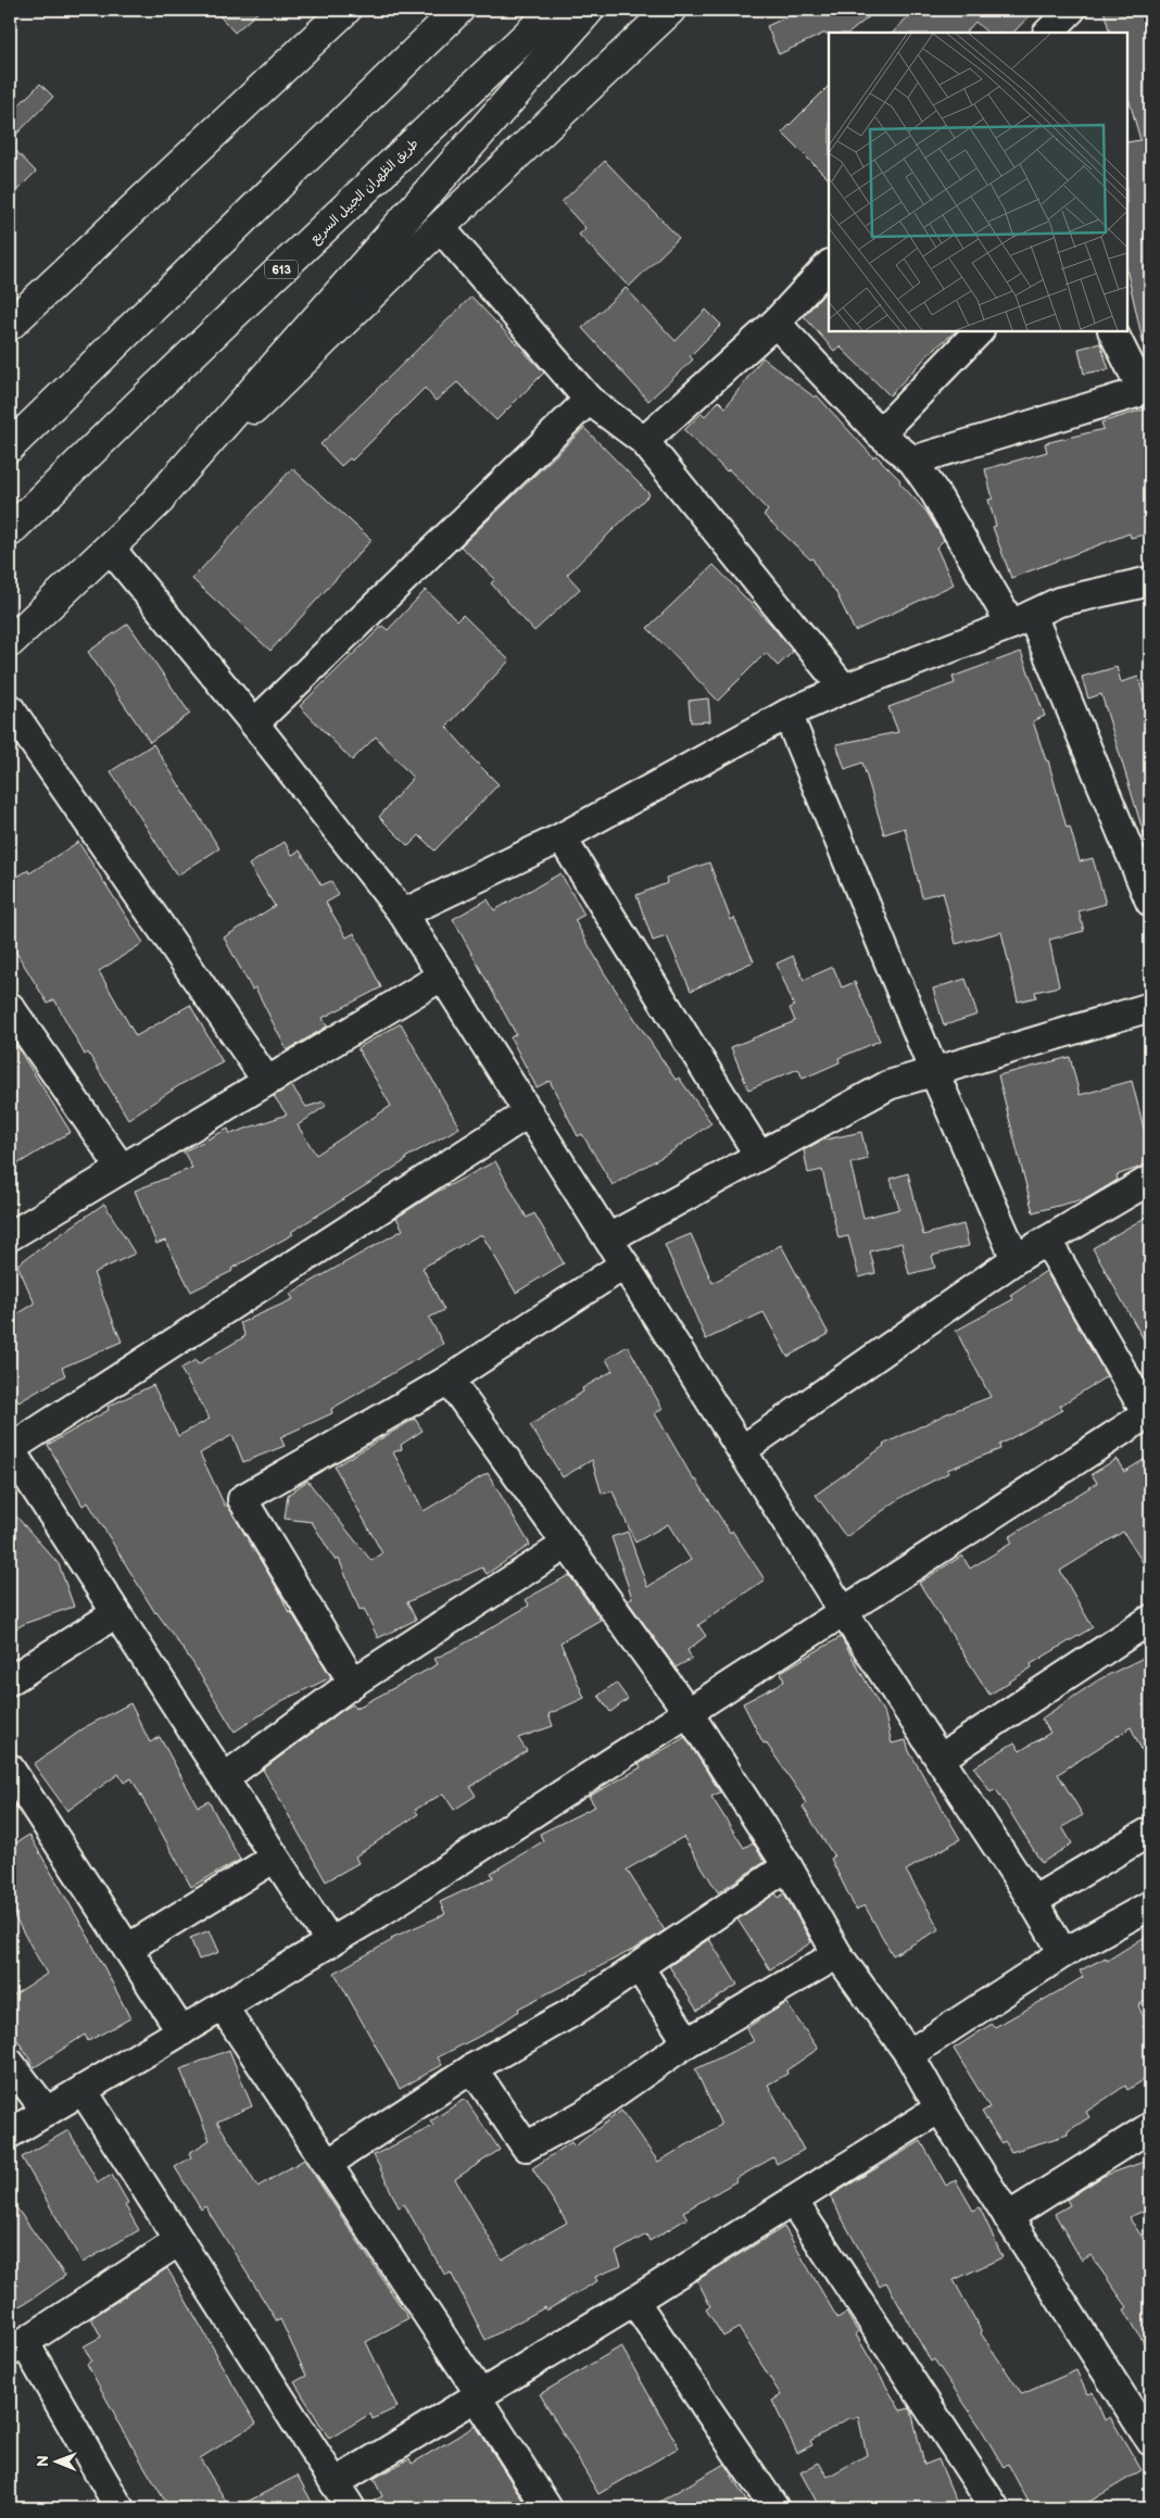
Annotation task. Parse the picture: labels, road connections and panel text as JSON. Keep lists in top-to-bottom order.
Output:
{
  "streets": {
    "main road": ["طريق الظهران الجبيل السريع", "613"]
  },
  "north": "left"
}
